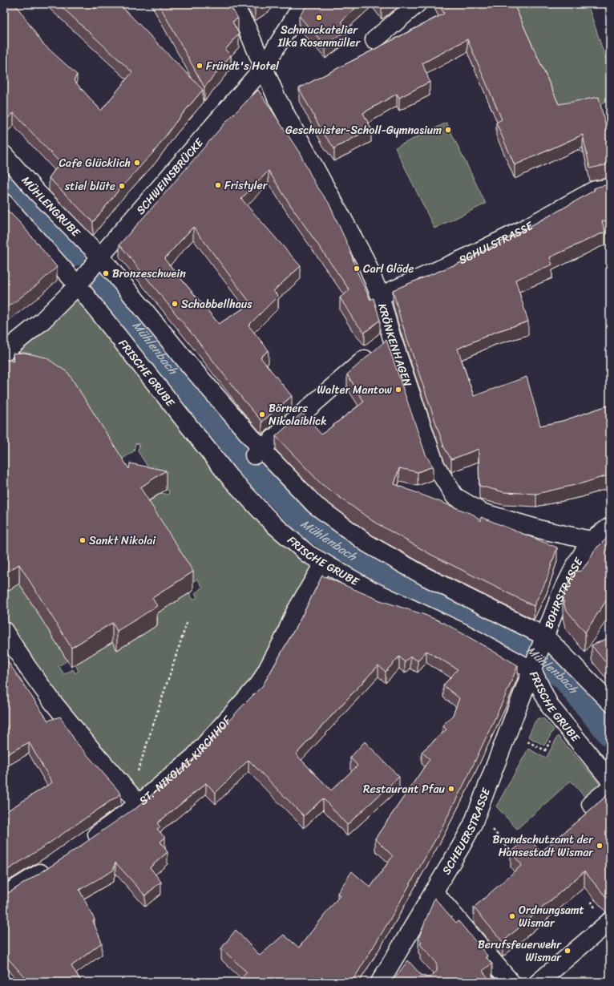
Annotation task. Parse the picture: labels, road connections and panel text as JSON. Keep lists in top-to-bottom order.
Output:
{
  "streets": {
    "street": [
      "SCHWEINSBRÜCKE",
      "MÜHLENGRUBE",
      "SCHULSTRASSE",
      "KRÖNKENHAGEN",
      "FRISCHE GRUBE",
      "BOHRSTRASSE",
      "ST.-NIKOLAI-KIRCHHOF",
      "SCHEUERSTRASSE"
    ]
  },
  "crossings": [
    ["SCHWEINSBRÜCKE", "MÜHLENGRUBE"],
    ["SCHWEINSBRÜCKE", "KRÖNKENHAGEN"],
    ["SCHWEINSBRÜCKE", "FRISCHE GRUBE"],
    ["SCHULSTRASSE", "KRÖNKENHAGEN"],
    ["KRÖNKENHAGEN", "BOHRSTRASSE"],
    ["FRISCHE GRUBE", "BOHRSTRASSE"],
    ["FRISCHE GRUBE", "ST.-NIKOLAI-KIRCHHOF"],
    ["FRISCHE GRUBE", "SCHEUERSTRASSE"],
    ["BOHRSTRASSE", "SCHEUERSTRASSE"]
  ],
  "water": ["Mühlenbach"],
  "places": [
    "Schmuckatelier Ilka Rosenmüller",
    "Fründt's Hotel",
    "Geschwister-Scholl-Gymnasium",
    "Cafe Glücklich",
    "Fristyler",
    "stiel blüte",
    "Carl Glöde",
    "Bronzeschwein",
    "Schabbellhaus",
    "Walter Mantow",
    "Börners Nikolaiblick",
    "Sankt Nikolai",
    "Restaurant Pfau",
    "Brandschutzamt der Hansestadt Wismar",
    "Ordnungsamt Wismar",
    "Berufsfeuerwehr Wismar"
  ]
}
